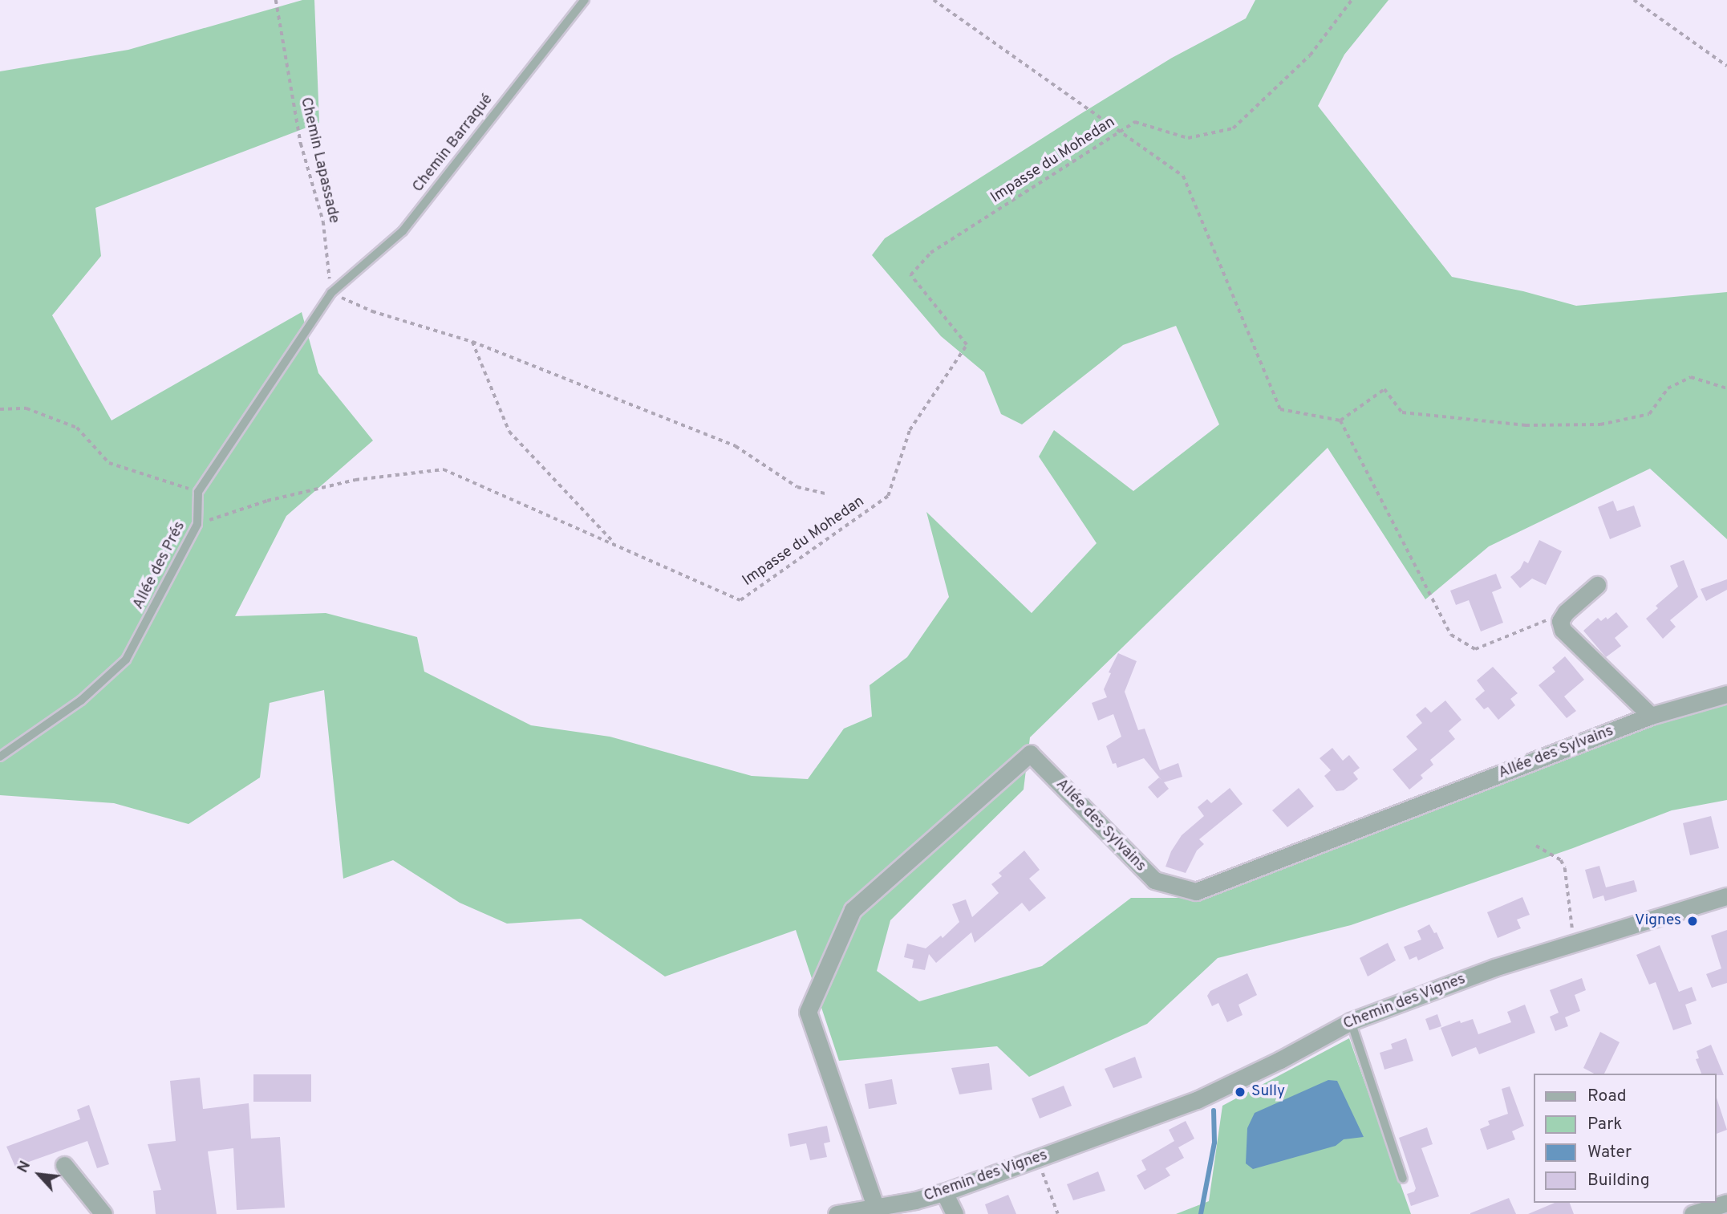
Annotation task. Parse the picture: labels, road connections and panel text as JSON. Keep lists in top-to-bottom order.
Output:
{
  "streets": {
    "street": ["Allée des Sylvains", "Chemin des Vignes"],
    "lane": ["Chemin Barraqué", "Allée des Prés"],
    "path": ["Chemin Lapassade", "Impasse du Mohedan"]
  },
  "crossings": [
    ["Chemin Barraqué", "Chemin Lapassade"],
    ["Impasse du Mohedan", "Allée des Prés"],
    ["Allée des Sylvains", "Chemin des Vignes"]
  ],
  "places": ["Vignes", "Sully"],
  "legend": [
    "Road",
    "Park",
    "Water",
    "Building"
  ],
  "north": "top left"
}
